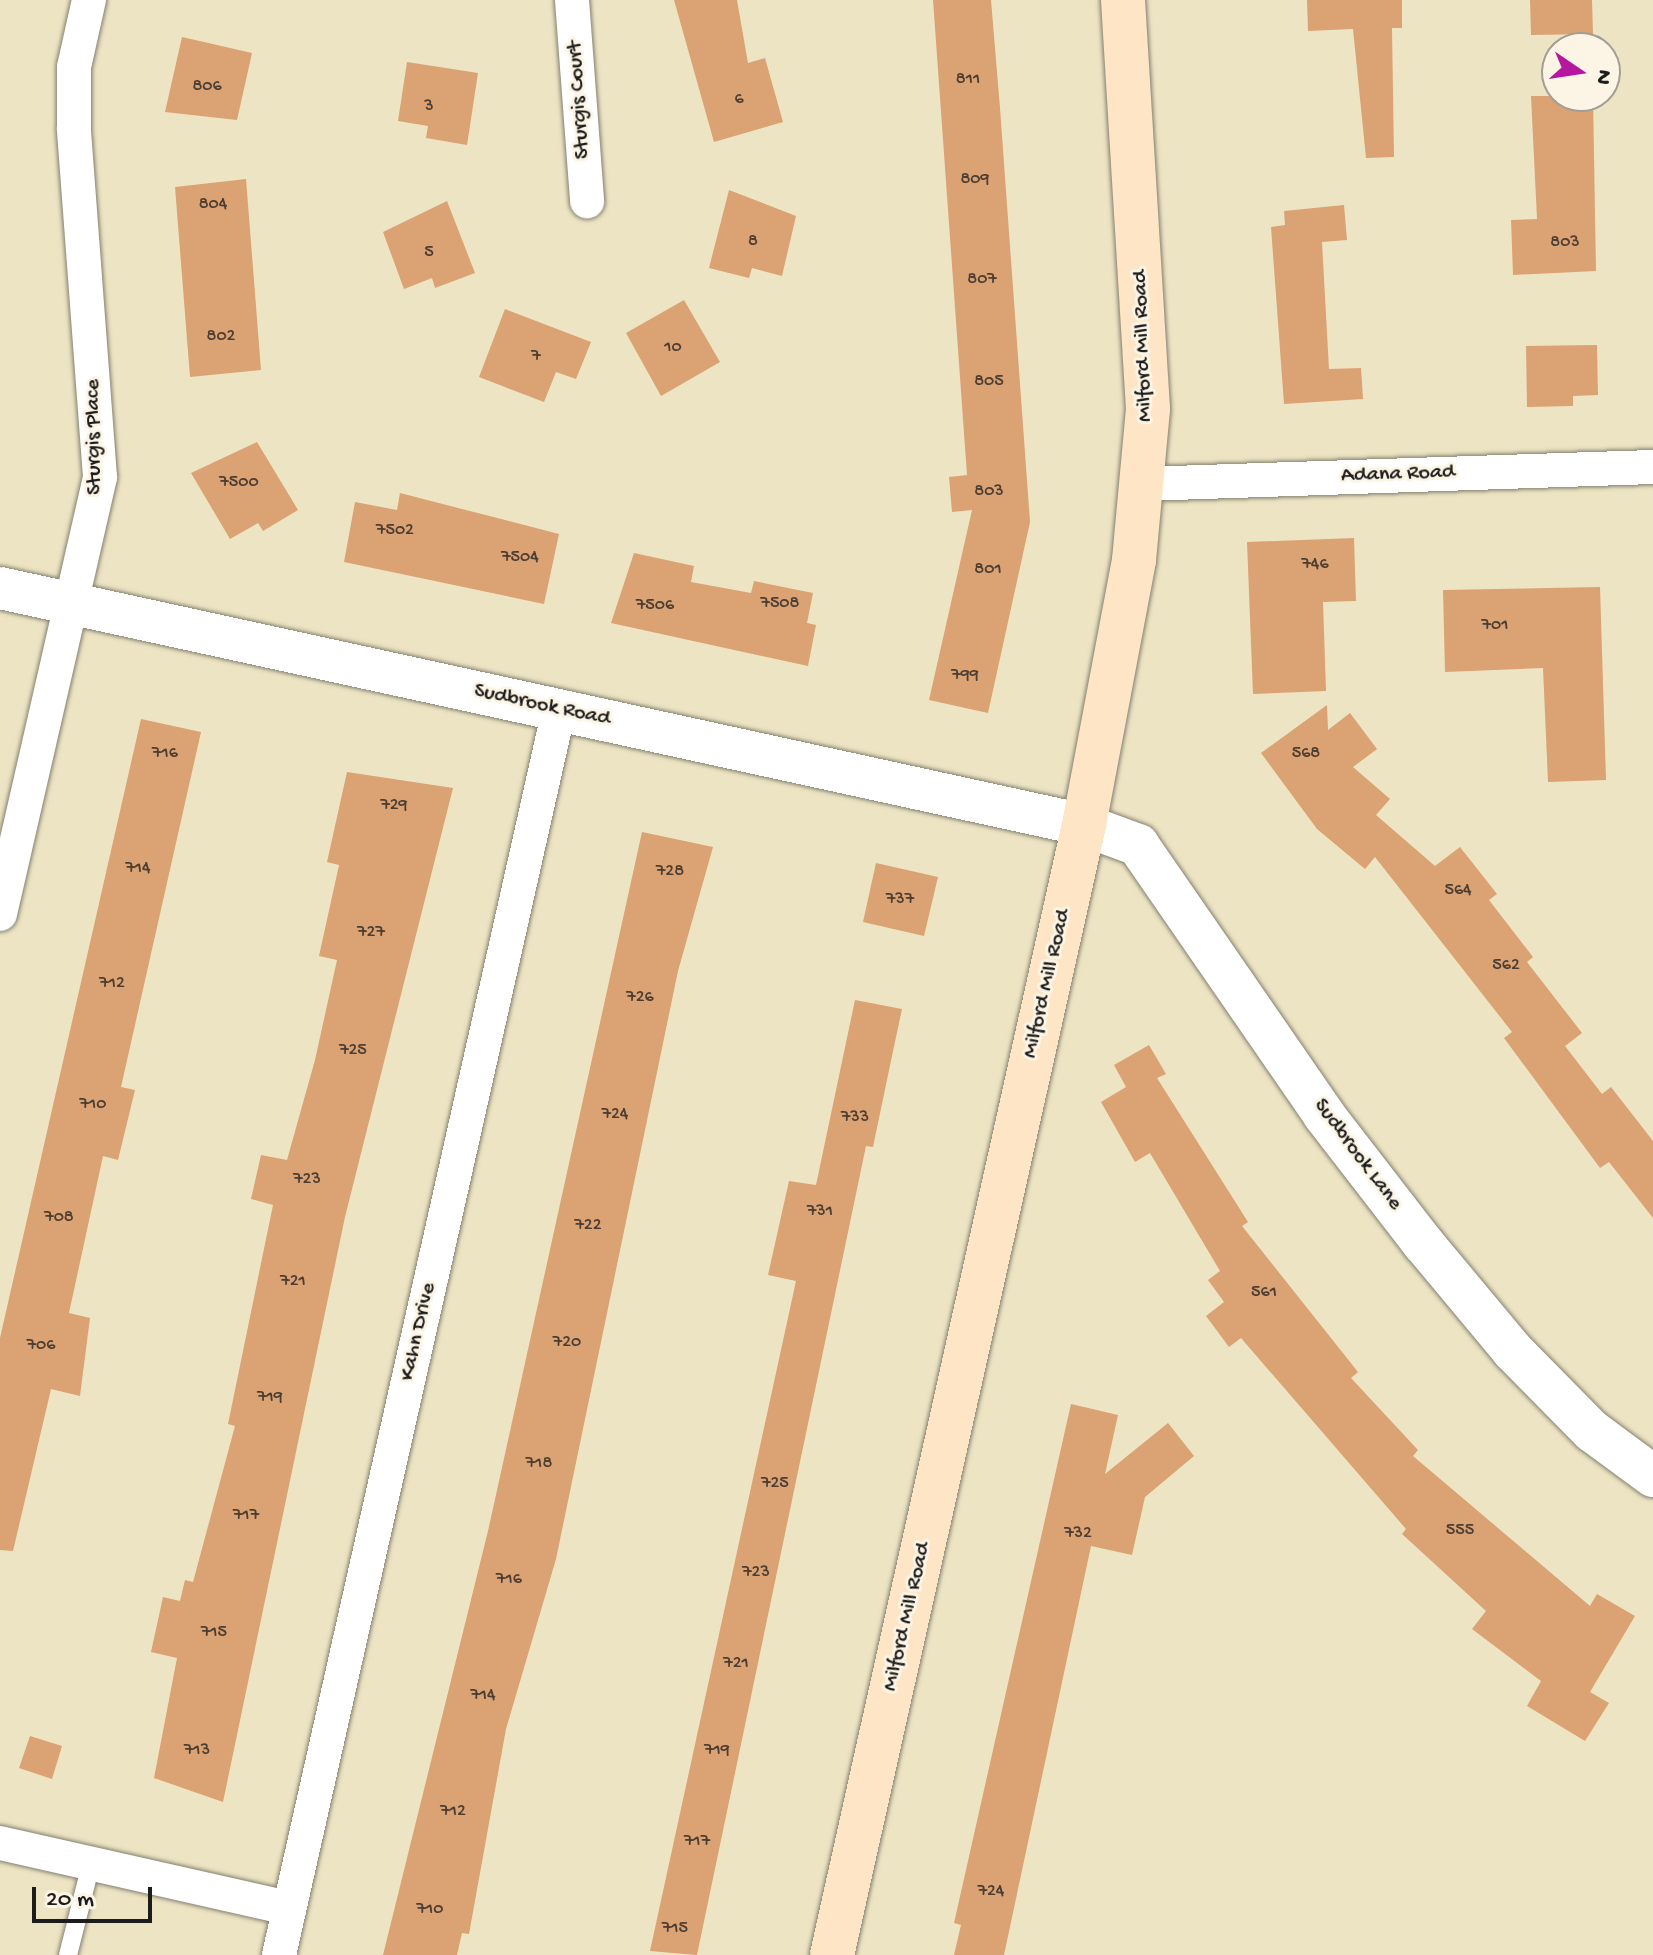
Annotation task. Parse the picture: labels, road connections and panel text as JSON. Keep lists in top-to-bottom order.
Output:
{
  "streets": {
    "main road": ["Milford Mill Road"],
    "street": [
      "Sturgis Court",
      "Sturgis Place",
      "Adana Road",
      "Sudbrook Road",
      "Sudbrook Lane",
      "Kahn Drive"
    ]
  },
  "crossings": [
    ["Milford Mill Road", "Adana Road"],
    ["Milford Mill Road", "Sudbrook Road"],
    ["Milford Mill Road", "Sudbrook Lane"],
    ["Sturgis Place", "Sudbrook Road"],
    ["Sudbrook Road", "Sudbrook Lane"],
    ["Sudbrook Road", "Kahn Drive"]
  ],
  "house_numbers": [
    "811",
    "806",
    "6",
    "3",
    "809",
    "804",
    "8",
    "803",
    "5",
    "807",
    "802",
    "10",
    "7",
    "805",
    "7500",
    "803",
    "7502",
    "7504",
    "746",
    "801",
    "7508",
    "7506",
    "701",
    "799",
    "716",
    "568",
    "729",
    "714",
    "728",
    "564",
    "737",
    "727",
    "562",
    "712",
    "726",
    "725",
    "710",
    "724",
    "733",
    "723",
    "731",
    "708",
    "722",
    "721",
    "561",
    "720",
    "706",
    "719",
    "718",
    "725",
    "717",
    "555",
    "732",
    "723",
    "716",
    "715",
    "721",
    "714",
    "713",
    "719",
    "712",
    "717",
    "724",
    "710",
    "715"
  ],
  "scale_bar": "20 m",
  "north": "right"
}
